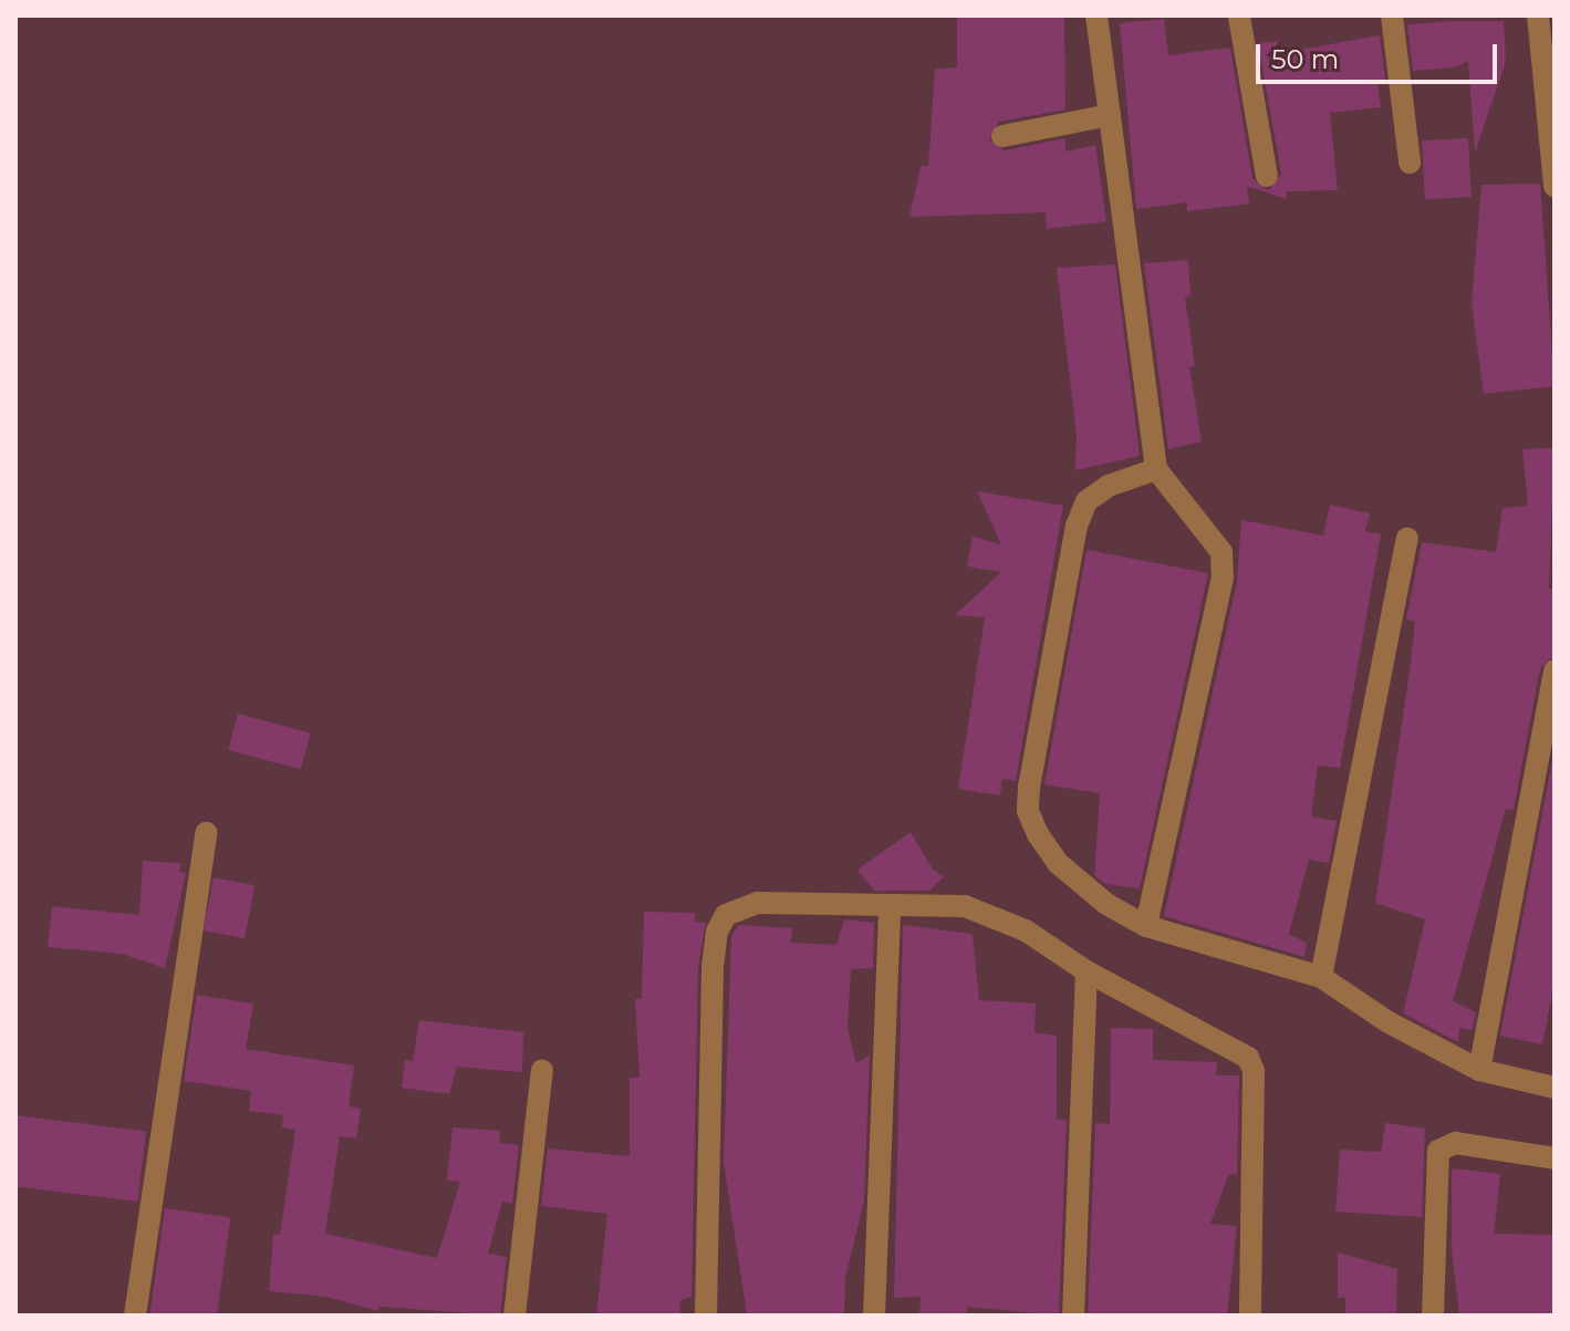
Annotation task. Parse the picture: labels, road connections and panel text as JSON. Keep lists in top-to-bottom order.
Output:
{
  "scale_bar": "50 m"
}
